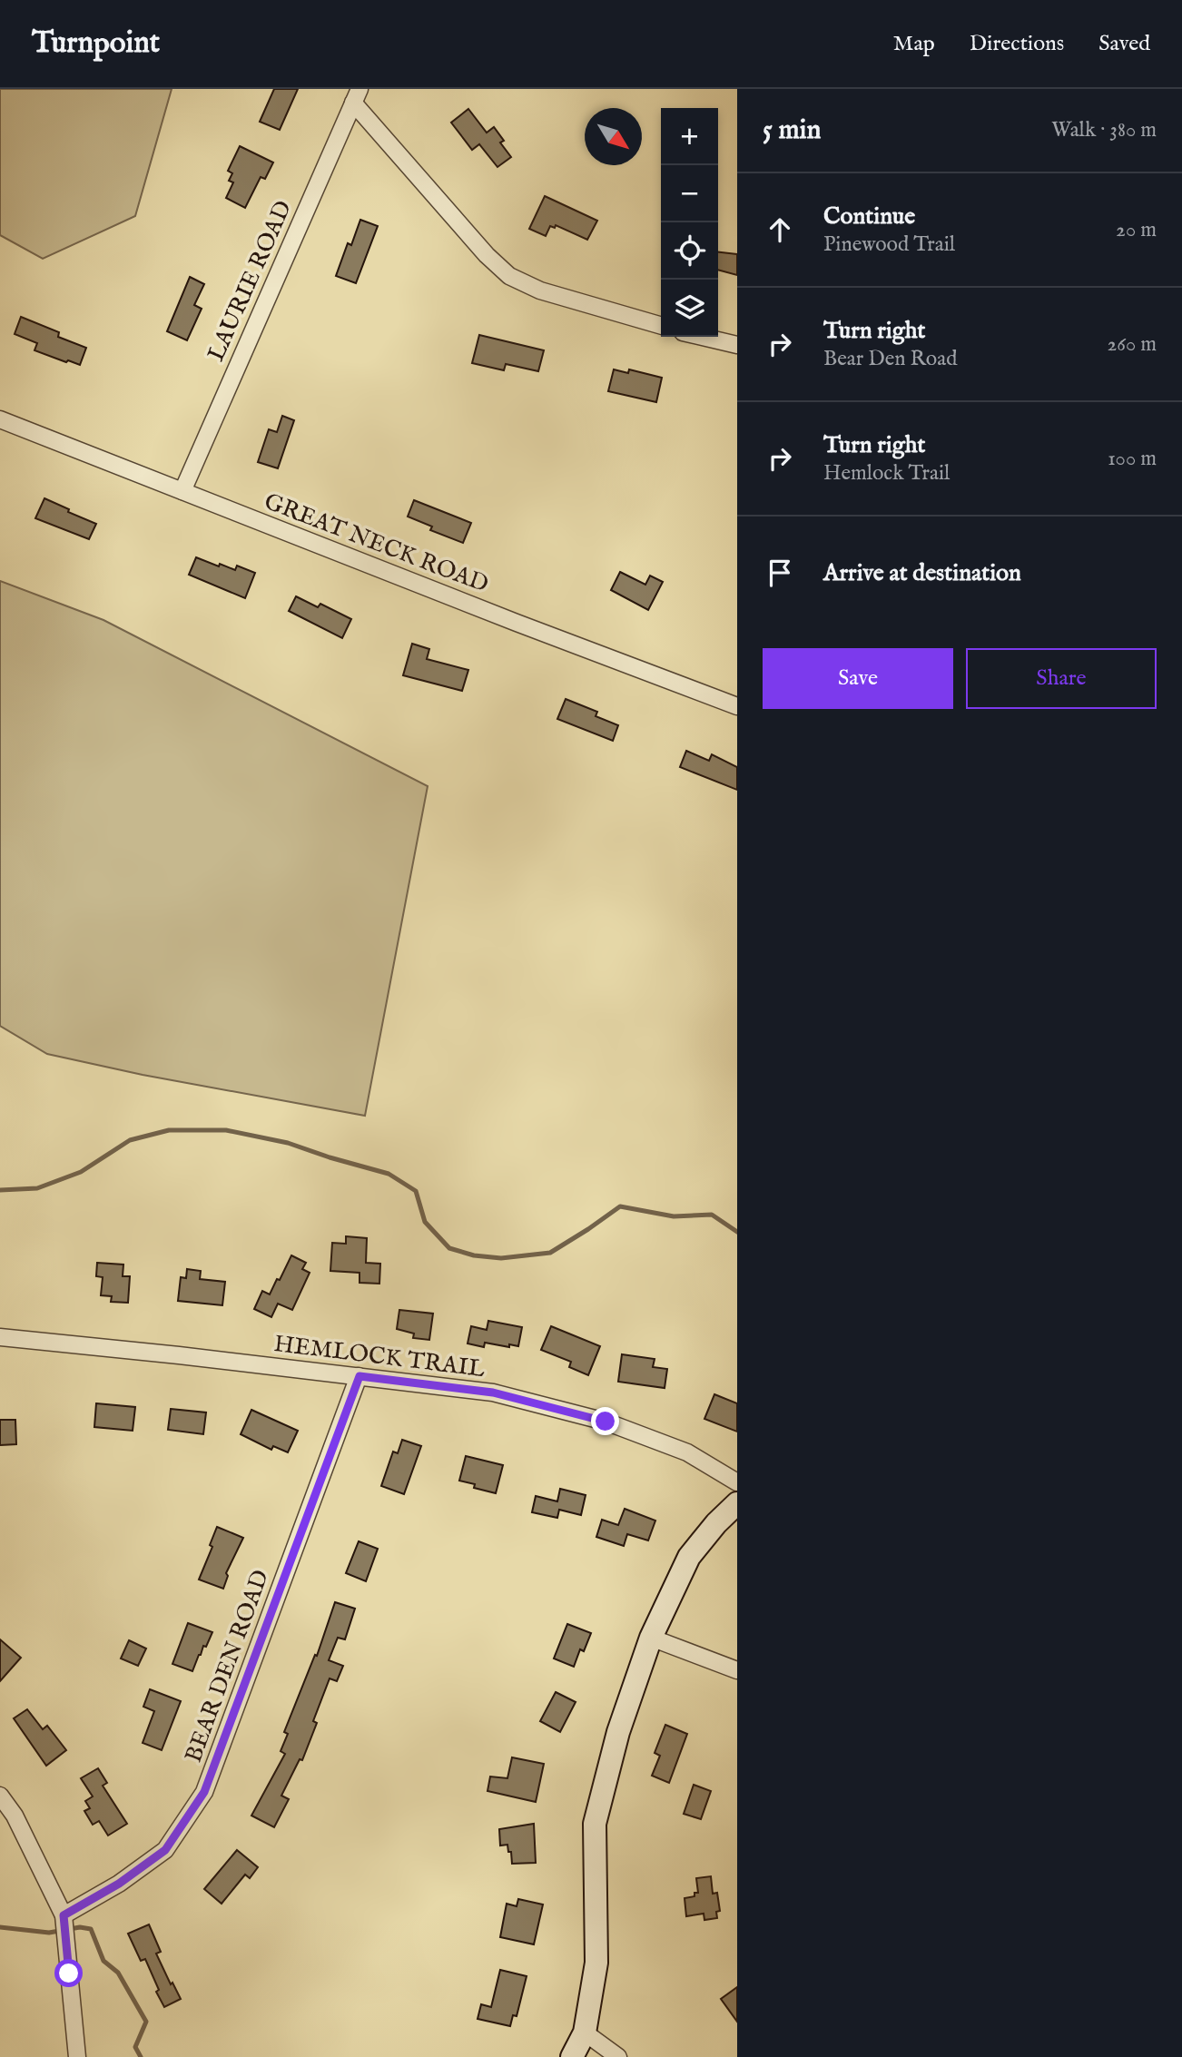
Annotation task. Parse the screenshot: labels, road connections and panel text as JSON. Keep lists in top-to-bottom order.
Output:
{
  "streets": {
    "street": [
      "LAURIE ROAD",
      "GREAT NECK ROAD",
      "HEMLOCK TRAIL",
      "BEAR DEN ROAD"
    ]
  },
  "crossings": [
    ["LAURIE ROAD", "GREAT NECK ROAD"],
    ["HEMLOCK TRAIL", "BEAR DEN ROAD"]
  ],
  "north": "bottom right",
  "page": {
    "header": "Turnpoint",
    "nav": ["Map", "Directions", "Saved"],
    "heading": ["5 min", "Walk · 380 m"],
    "map_buttons": ["+", "−"],
    "list": [
      ["Continue", "Pinewood Trail", "20 m"],
      ["Turn right", "Bear Den Road", "260 m"],
      ["Turn right", "Hemlock Trail", "100 m"],
      "Arrive at destination"
    ],
    "buttons": ["Save", "Share"]
  }
}
